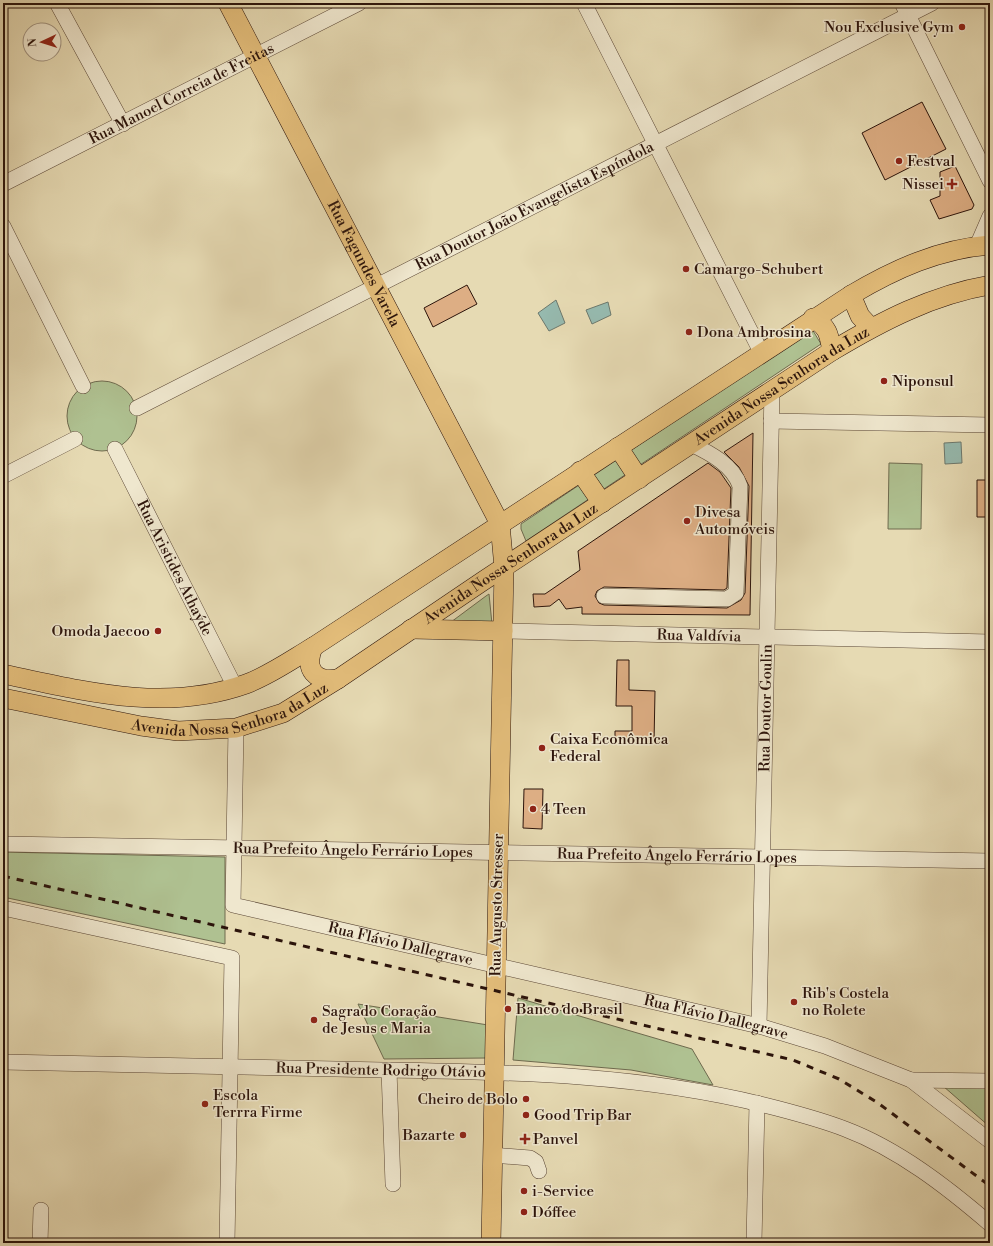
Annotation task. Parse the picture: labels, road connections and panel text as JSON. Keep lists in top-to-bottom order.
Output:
{
  "streets": {
    "main road": ["Rua Fagundes Varela", "Avenida Nossa Senhora da Luz", "Rua Augusto Stresser"],
    "street": [
      "Rua Manoel Correia de Freitas",
      "Rua Doutor João Evangelista Espíndola",
      "Rua Aristides Athaýde",
      "Rua Valdívia",
      "Rua Doutor Goulin",
      "Rua Prefeito Ângelo Ferrário Lopes",
      "Rua Flávio Dallegrave",
      "Rua Presidente Rodrigo Otávio"
    ]
  },
  "crossings": [
    ["Rua Manoel Correia de Freitas", "Rua Fagundes Varela"],
    ["Rua Doutor João Evangelista Espíndola", "Rua Fagundes Varela"],
    ["Rua Fagundes Varela", "Avenida Nossa Senhora da Luz"],
    ["Rua Fagundes Varela", "Rua Augusto Stresser"],
    ["Avenida Nossa Senhora da Luz", "Rua Aristides Athaýde"],
    ["Avenida Nossa Senhora da Luz", "Rua Doutor Goulin"],
    ["Avenida Nossa Senhora da Luz", "Rua Augusto Stresser"],
    ["Rua Valdívia", "Rua Doutor Goulin"],
    ["Rua Valdívia", "Rua Augusto Stresser"],
    ["Rua Doutor Goulin", "Rua Prefeito Ângelo Ferrário Lopes"],
    ["Rua Doutor Goulin", "Rua Flávio Dallegrave"],
    ["Rua Prefeito Ângelo Ferrário Lopes", "Rua Augusto Stresser"],
    ["Rua Prefeito Ângelo Ferrário Lopes", "Rua Flávio Dallegrave"],
    ["Rua Augusto Stresser", "Rua Flávio Dallegrave"],
    ["Rua Augusto Stresser", "Rua Presidente Rodrigo Otávio"]
  ],
  "places": {
    "other": [
      "Nou Exclusive Gym",
      "Festval",
      "Camargo-Schubert",
      "Dona Ambrosina",
      "Niponsul",
      "Divesa Automóveis",
      "Omoda Jaecoo",
      "Caixa Econômica Federal",
      "4 Teen",
      "Rib's Costela no Rolete",
      "Banco do Brasil",
      "Sagrado Coração de Jesus e Maria",
      "Cheiro de Bolo",
      "Escola Terrra Firme",
      "Good Trip Bar",
      "Bazarte",
      "i-Service",
      "Dóffee"
    ],
    "health": ["Nissei", "Panvel"]
  },
  "north": "left"
}
